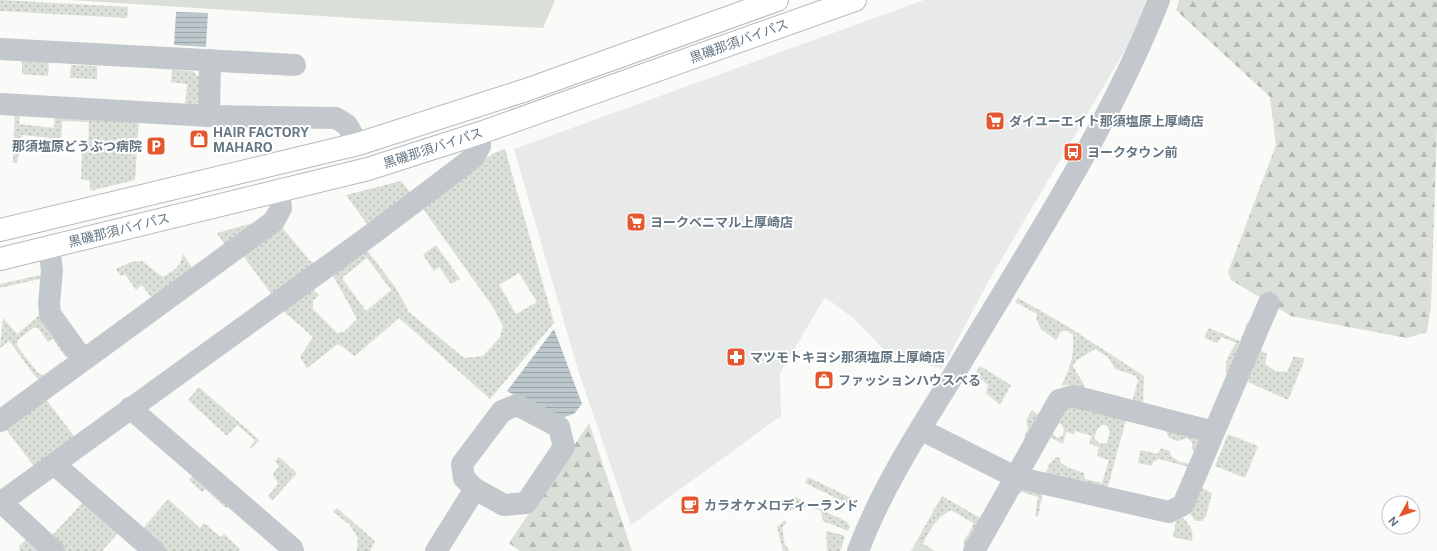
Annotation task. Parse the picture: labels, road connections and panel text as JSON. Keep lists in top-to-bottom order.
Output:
{
  "streets": {
    "main road": ["黒磯那須バイパス"]
  },
  "places": {
    "supermarket": ["ダイユーエイト那須塩原上厚崎店", "ヨークベニマル上厚崎店"],
    "shop": ["HAIR FACTORY MAHARO", "ファッションハウスべる"],
    "parking": ["那須塩原どうぶつ病院"],
    "bus stop": ["ヨークタウン前"],
    "pharmacy": ["マツモトキヨシ那須塩原上厚崎店"],
    "cafe": ["カラオケメロディーランド"]
  },
  "north": "bottom left"
}
